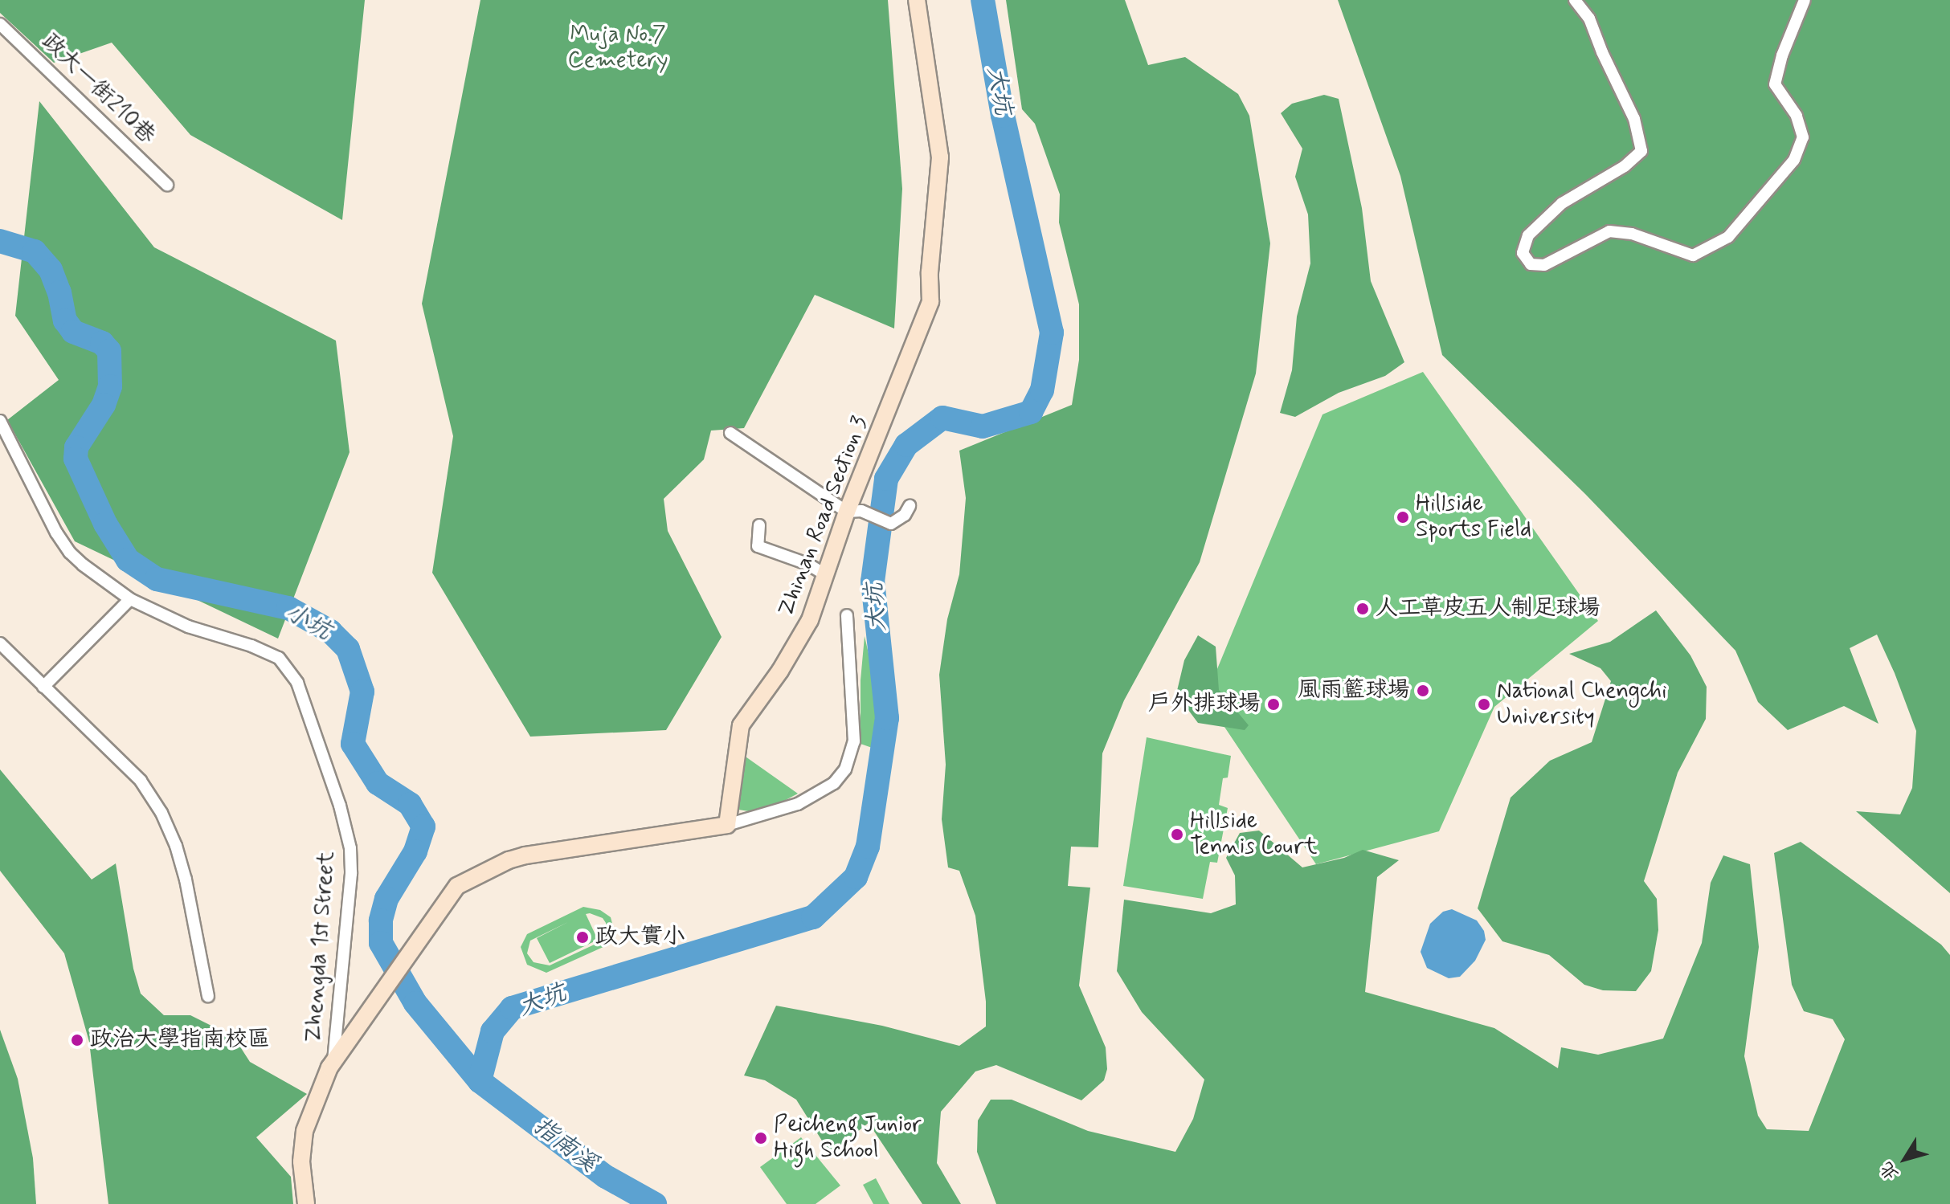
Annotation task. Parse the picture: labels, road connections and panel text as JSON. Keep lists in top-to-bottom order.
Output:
{
  "streets": {
    "street": ["政大一街210巷", "Zhinan Road Section 3", "Zhengda 1st Street"]
  },
  "water": ["大坑", "小坑", "指南溪"],
  "parks": ["Muja No.7 Cemetery"],
  "places": [
    "Hillside Sports Field",
    "人工草皮五人制足球場",
    "風雨籃球場",
    "戶外排球場",
    "National Chengchi University",
    "Hillside Tennis Court",
    "政大實小",
    "政治大學指南校區",
    "Peicheng Junior High School"
  ],
  "north": "bottom left"
}
